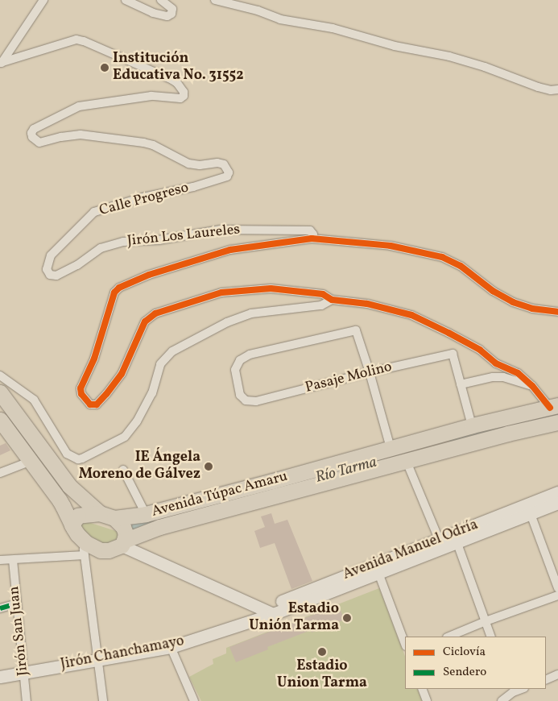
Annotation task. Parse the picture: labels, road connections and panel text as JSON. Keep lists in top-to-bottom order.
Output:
{
  "streets": {
    "highway": ["Avenida Túpac Amaru"],
    "main road": ["Avenida Manuel Odría", "Jirón Chanchamayo"],
    "street": [
      "Calle Progreso",
      "Jirón Los Laureles",
      "Pasaje Molino",
      "Jirón San Juan"
    ]
  },
  "crossings": [
    ["Calle Progreso", "Jirón Los Laureles"],
    ["Avenida Manuel Odría", "Jirón Chanchamayo"],
    ["Jirón San Juan", "Jirón Chanchamayo"]
  ],
  "water": ["Río Tarma"],
  "places": [
    "Institución Educativa No. 31552",
    "IE Ángela Moreno de Gálvez",
    "Estadio Unión Tarma",
    "Estadio Union Tarma"
  ],
  "legend": ["Ciclovía", "Sendero"]
}
